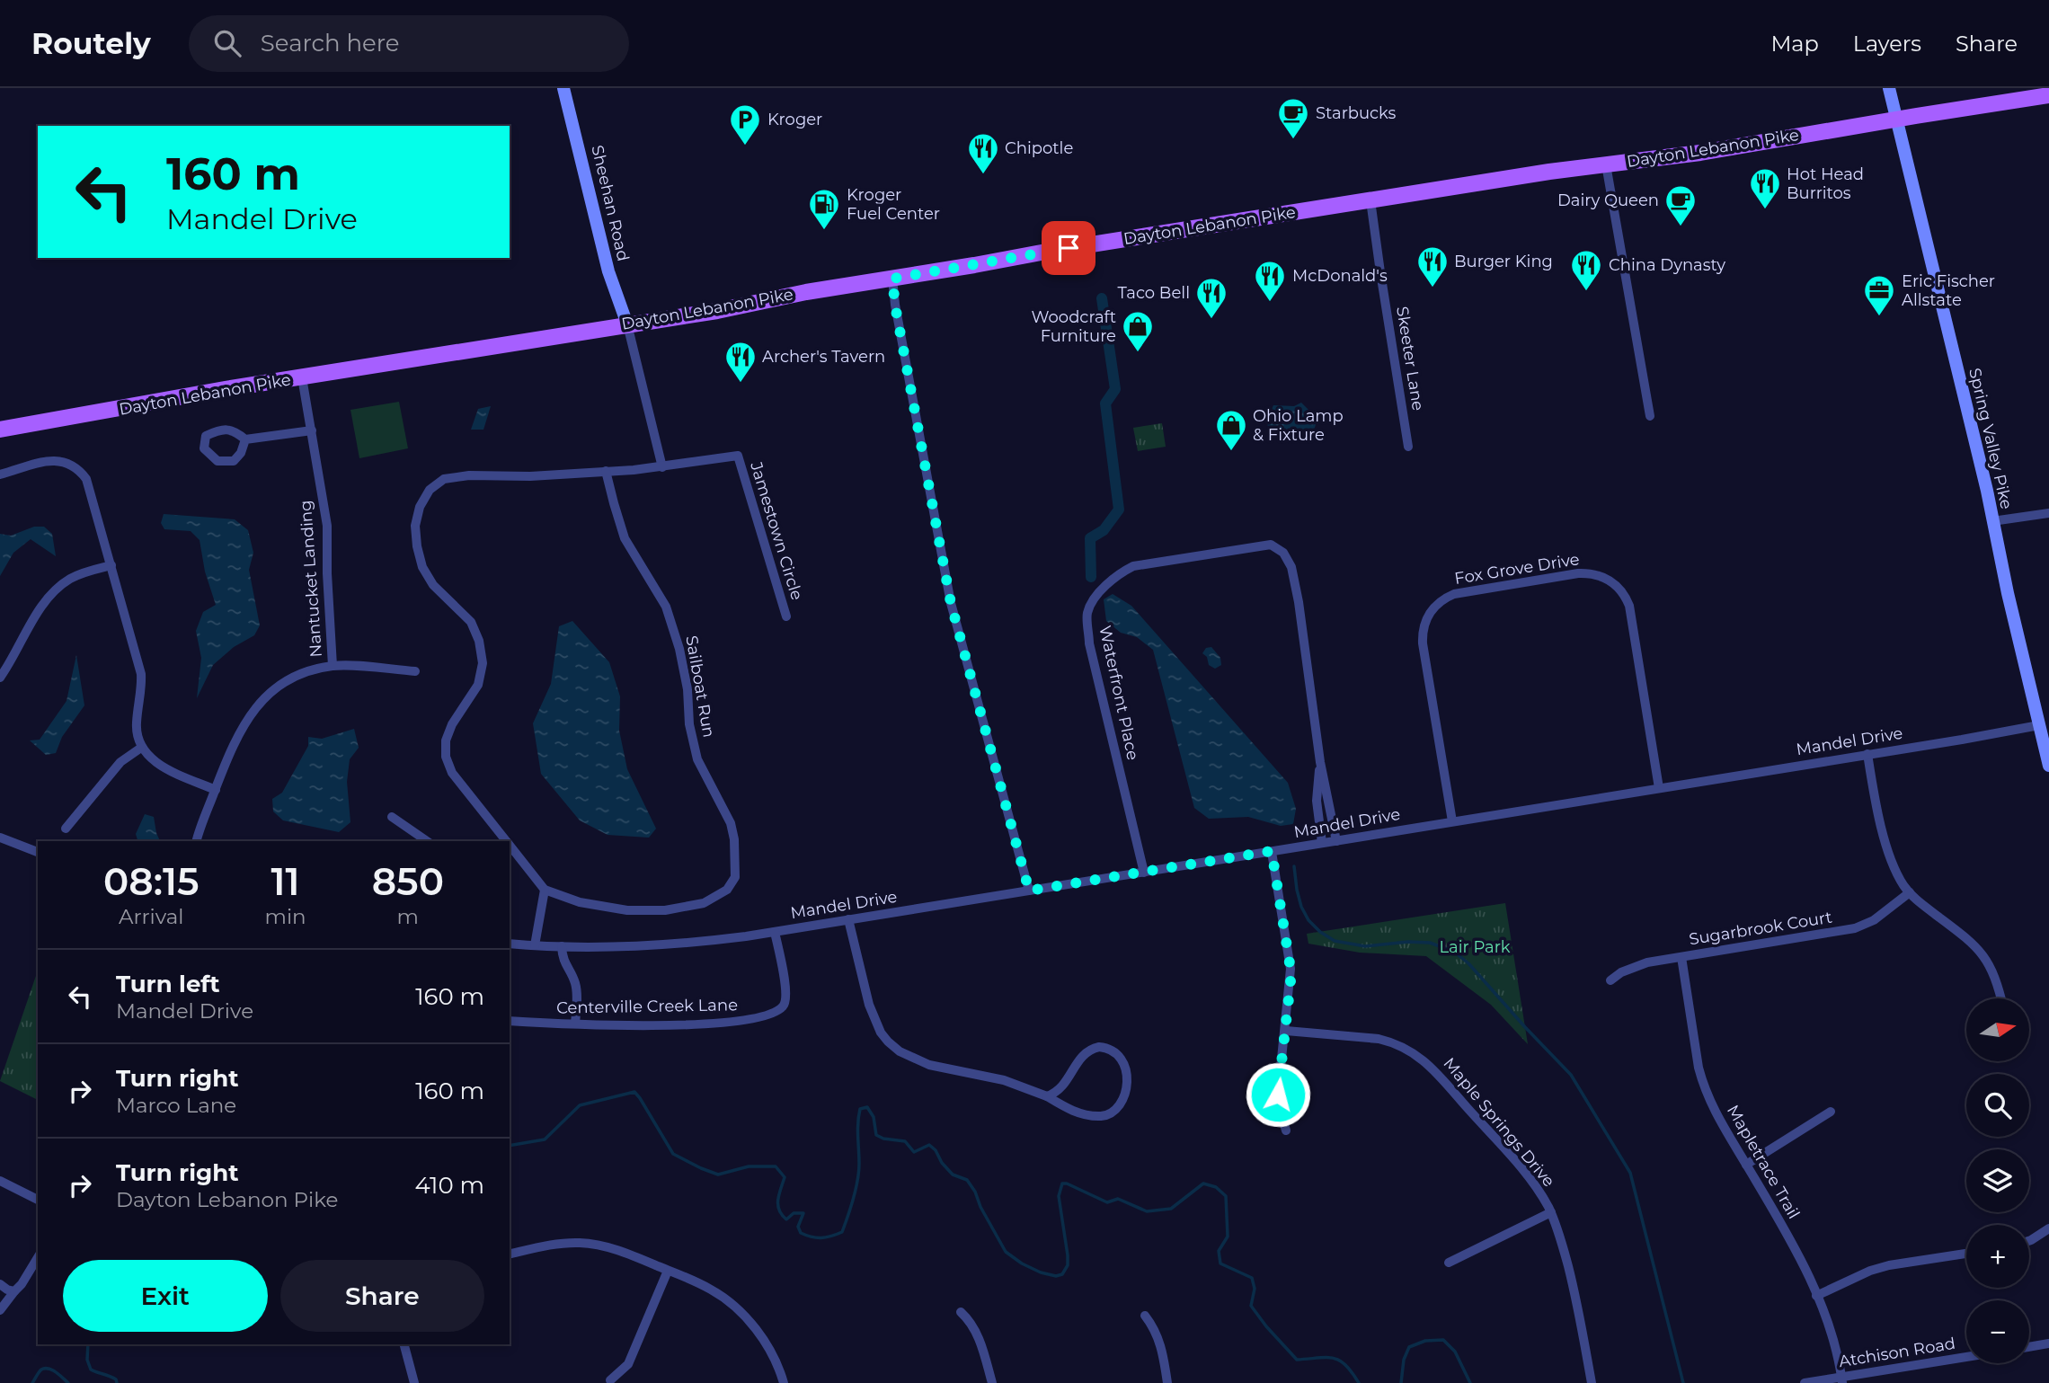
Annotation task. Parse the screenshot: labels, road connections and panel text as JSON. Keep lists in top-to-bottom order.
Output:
{
  "streets": {
    "main road": ["Dayton Lebanon Pike"],
    "street": [
      "Sheehan Road",
      "Skeeter Lane",
      "Spring Valley Pike",
      "Jamestown Circle",
      "Fox Grove Drive",
      "Nantucket Landing",
      "Sailboat Run",
      "Waterfront Place",
      "Mandel Drive",
      "Sugarbrook Court",
      "Centerville Creek Lane",
      "Maple Springs Drive",
      "Mapletrace Trail",
      "Atchison Road"
    ]
  },
  "crossings": [
    ["Dayton Lebanon Pike", "Sheehan Road"],
    ["Dayton Lebanon Pike", "Skeeter Lane"],
    ["Dayton Lebanon Pike", "Spring Valley Pike"],
    ["Dayton Lebanon Pike", "Nantucket Landing"],
    ["Spring Valley Pike", "Mandel Drive"],
    ["Fox Grove Drive", "Mandel Drive"],
    ["Waterfront Place", "Mandel Drive"],
    ["Mandel Drive", "Centerville Creek Lane"],
    ["Sugarbrook Court", "Mapletrace Trail"],
    ["Mapletrace Trail", "Atchison Road"]
  ],
  "parks": ["Lair Park"],
  "places": {
    "cafe": ["Starbucks", "Dairy Queen"],
    "parking": ["Kroger"],
    "restaurant": [
      "Chipotle",
      "Hot Head Burritos",
      "Burger King",
      "China Dynasty",
      "McDonald's",
      "Taco Bell",
      "Archer's Tavern"
    ],
    "fuel station": ["Kroger Fuel Center"],
    "office": ["Eric Fischer Allstate"],
    "shop": ["Woodcraft Furniture", "Ohio Lamp & Fixture"]
  },
  "north": "right",
  "page": {
    "header": "Routely",
    "search": "Search here",
    "nav": ["Map", "Layers", "Share"],
    "turn": ["160 m", "Mandel Drive"],
    "eta": [
      "08:15",
      "Arrival",
      "11",
      "min",
      "850",
      "m"
    ],
    "list": [
      {
        "name": "Turn left",
        "note": "Mandel Drive",
        "value": "160 m"
      },
      {
        "name": "Turn right",
        "note": "Marco Lane",
        "value": "160 m"
      },
      {
        "name": "Turn right",
        "note": "Dayton Lebanon Pike",
        "value": "410 m"
      }
    ],
    "map_buttons": ["+", "−"],
    "buttons": ["Exit", "Share"]
  }
}
